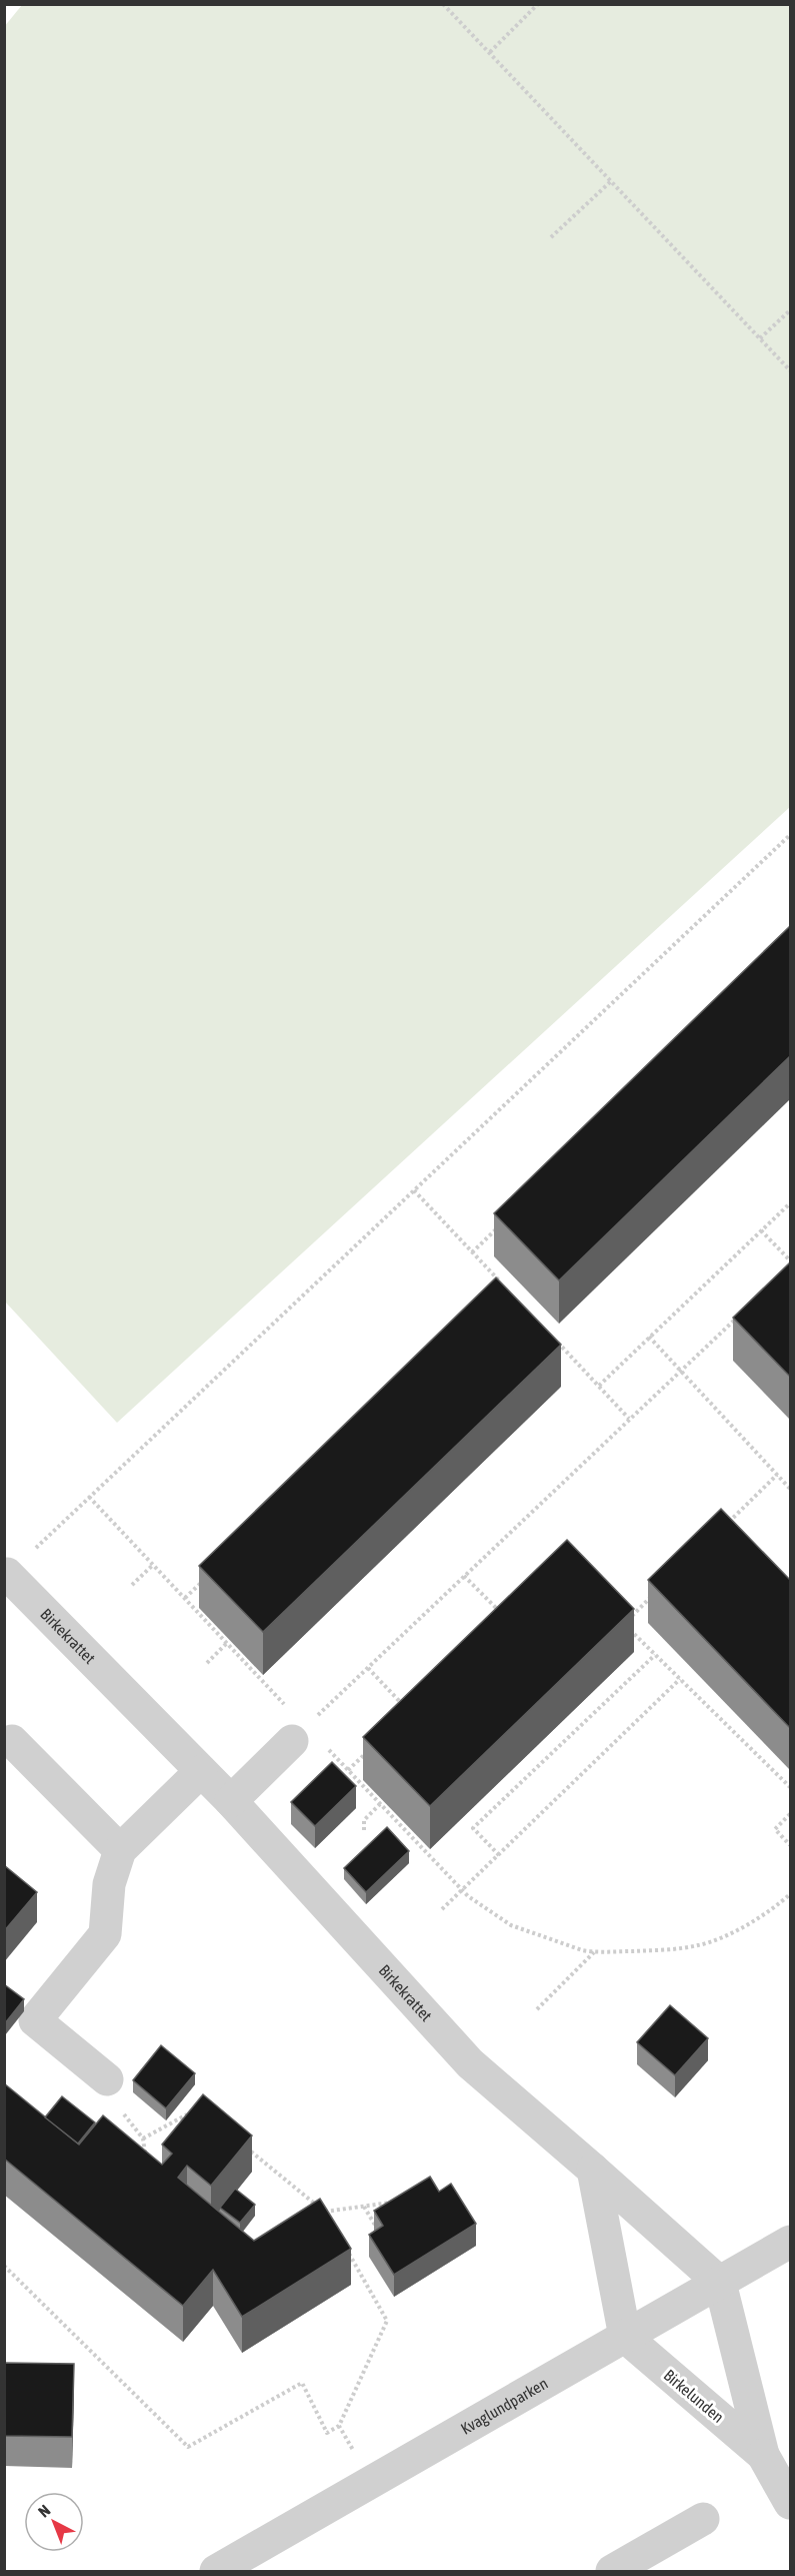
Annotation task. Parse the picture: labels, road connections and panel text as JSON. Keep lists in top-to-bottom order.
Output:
{
  "streets": {
    "street": ["Birkekrattet", "Birkelunden", "Kvaglundparken"]
  },
  "crossings": [
    ["Birkekrattet", "Birkelunden"],
    ["Birkekrattet", "Kvaglundparken"],
    ["Birkelunden", "Kvaglundparken"]
  ],
  "north": "top left"
}
